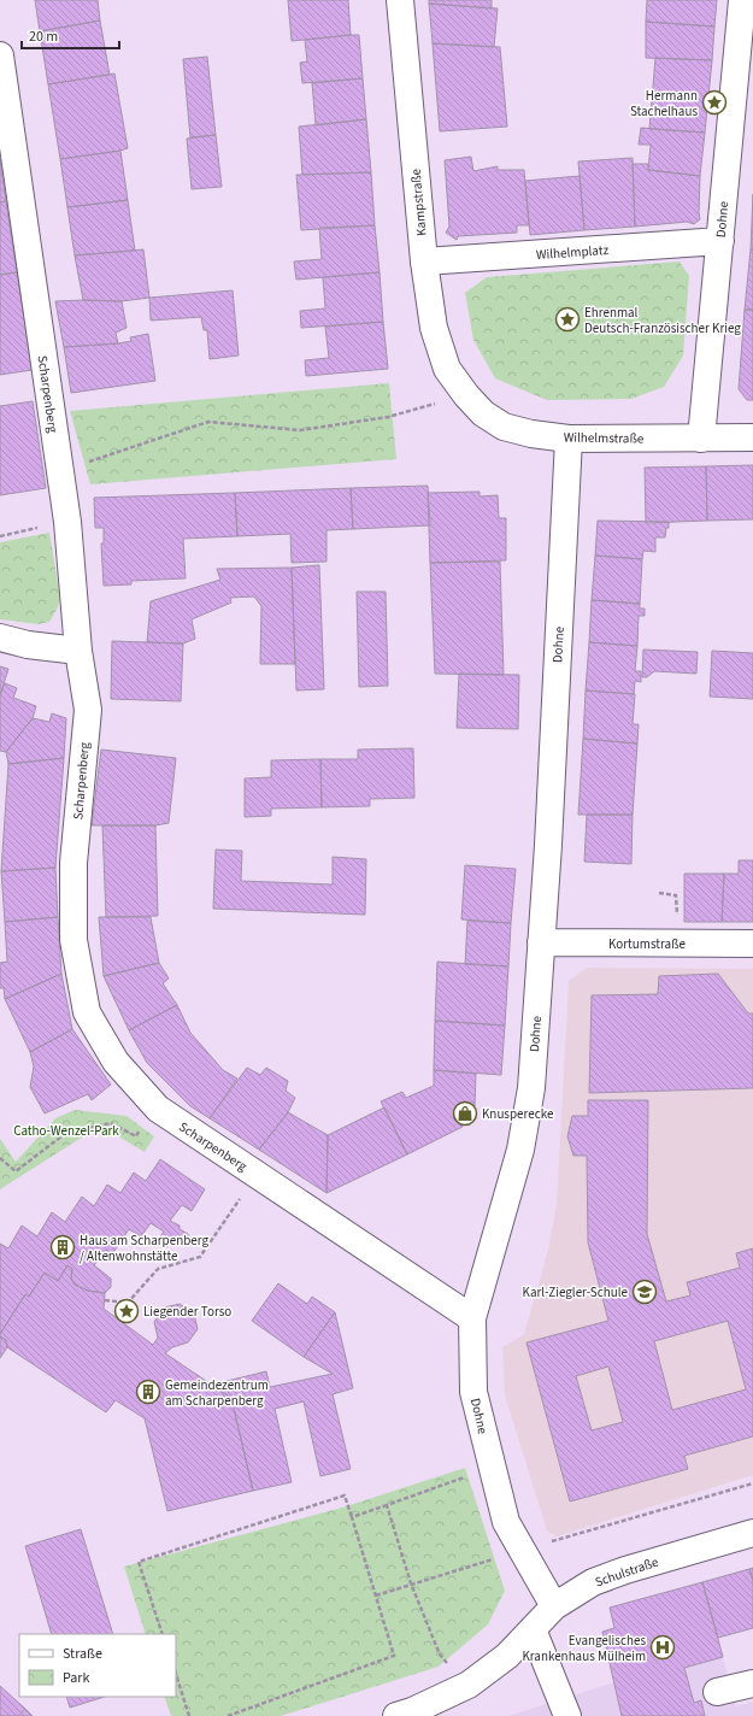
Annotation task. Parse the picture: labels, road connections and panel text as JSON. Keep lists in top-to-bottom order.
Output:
{
  "streets": {
    "street": [
      "Kampstraße",
      "Dohne",
      "Wilhelmplatz",
      "Scharpenberg",
      "Wilhelmstraße",
      "Kortumstraße",
      "Schulstraße"
    ]
  },
  "crossings": [
    ["Kampstraße", "Wilhelmplatz"],
    ["Kampstraße", "Wilhelmstraße"],
    ["Dohne", "Wilhelmplatz"],
    ["Dohne", "Scharpenberg"],
    ["Dohne", "Wilhelmstraße"],
    ["Dohne", "Kortumstraße"],
    ["Dohne", "Schulstraße"]
  ],
  "parks": ["Catho-Wenzel-Park"],
  "places": {
    "place": ["Hermann Stachelhaus", "Ehrenmal Deutsch-Französischer Krieg", "Liegender Torso"],
    "shop": ["Knusperecke"],
    "building": ["Haus am Scharpenberg / Altenwohnstätte", "Gemeindezentrum am Scharpenberg"],
    "school or university": ["Karl-Ziegler-Schule"],
    "hospital": ["Evangelisches Krankenhaus Mülheim"]
  },
  "legend": ["Straße", "Park"],
  "scale_bar": "20 m"
}
